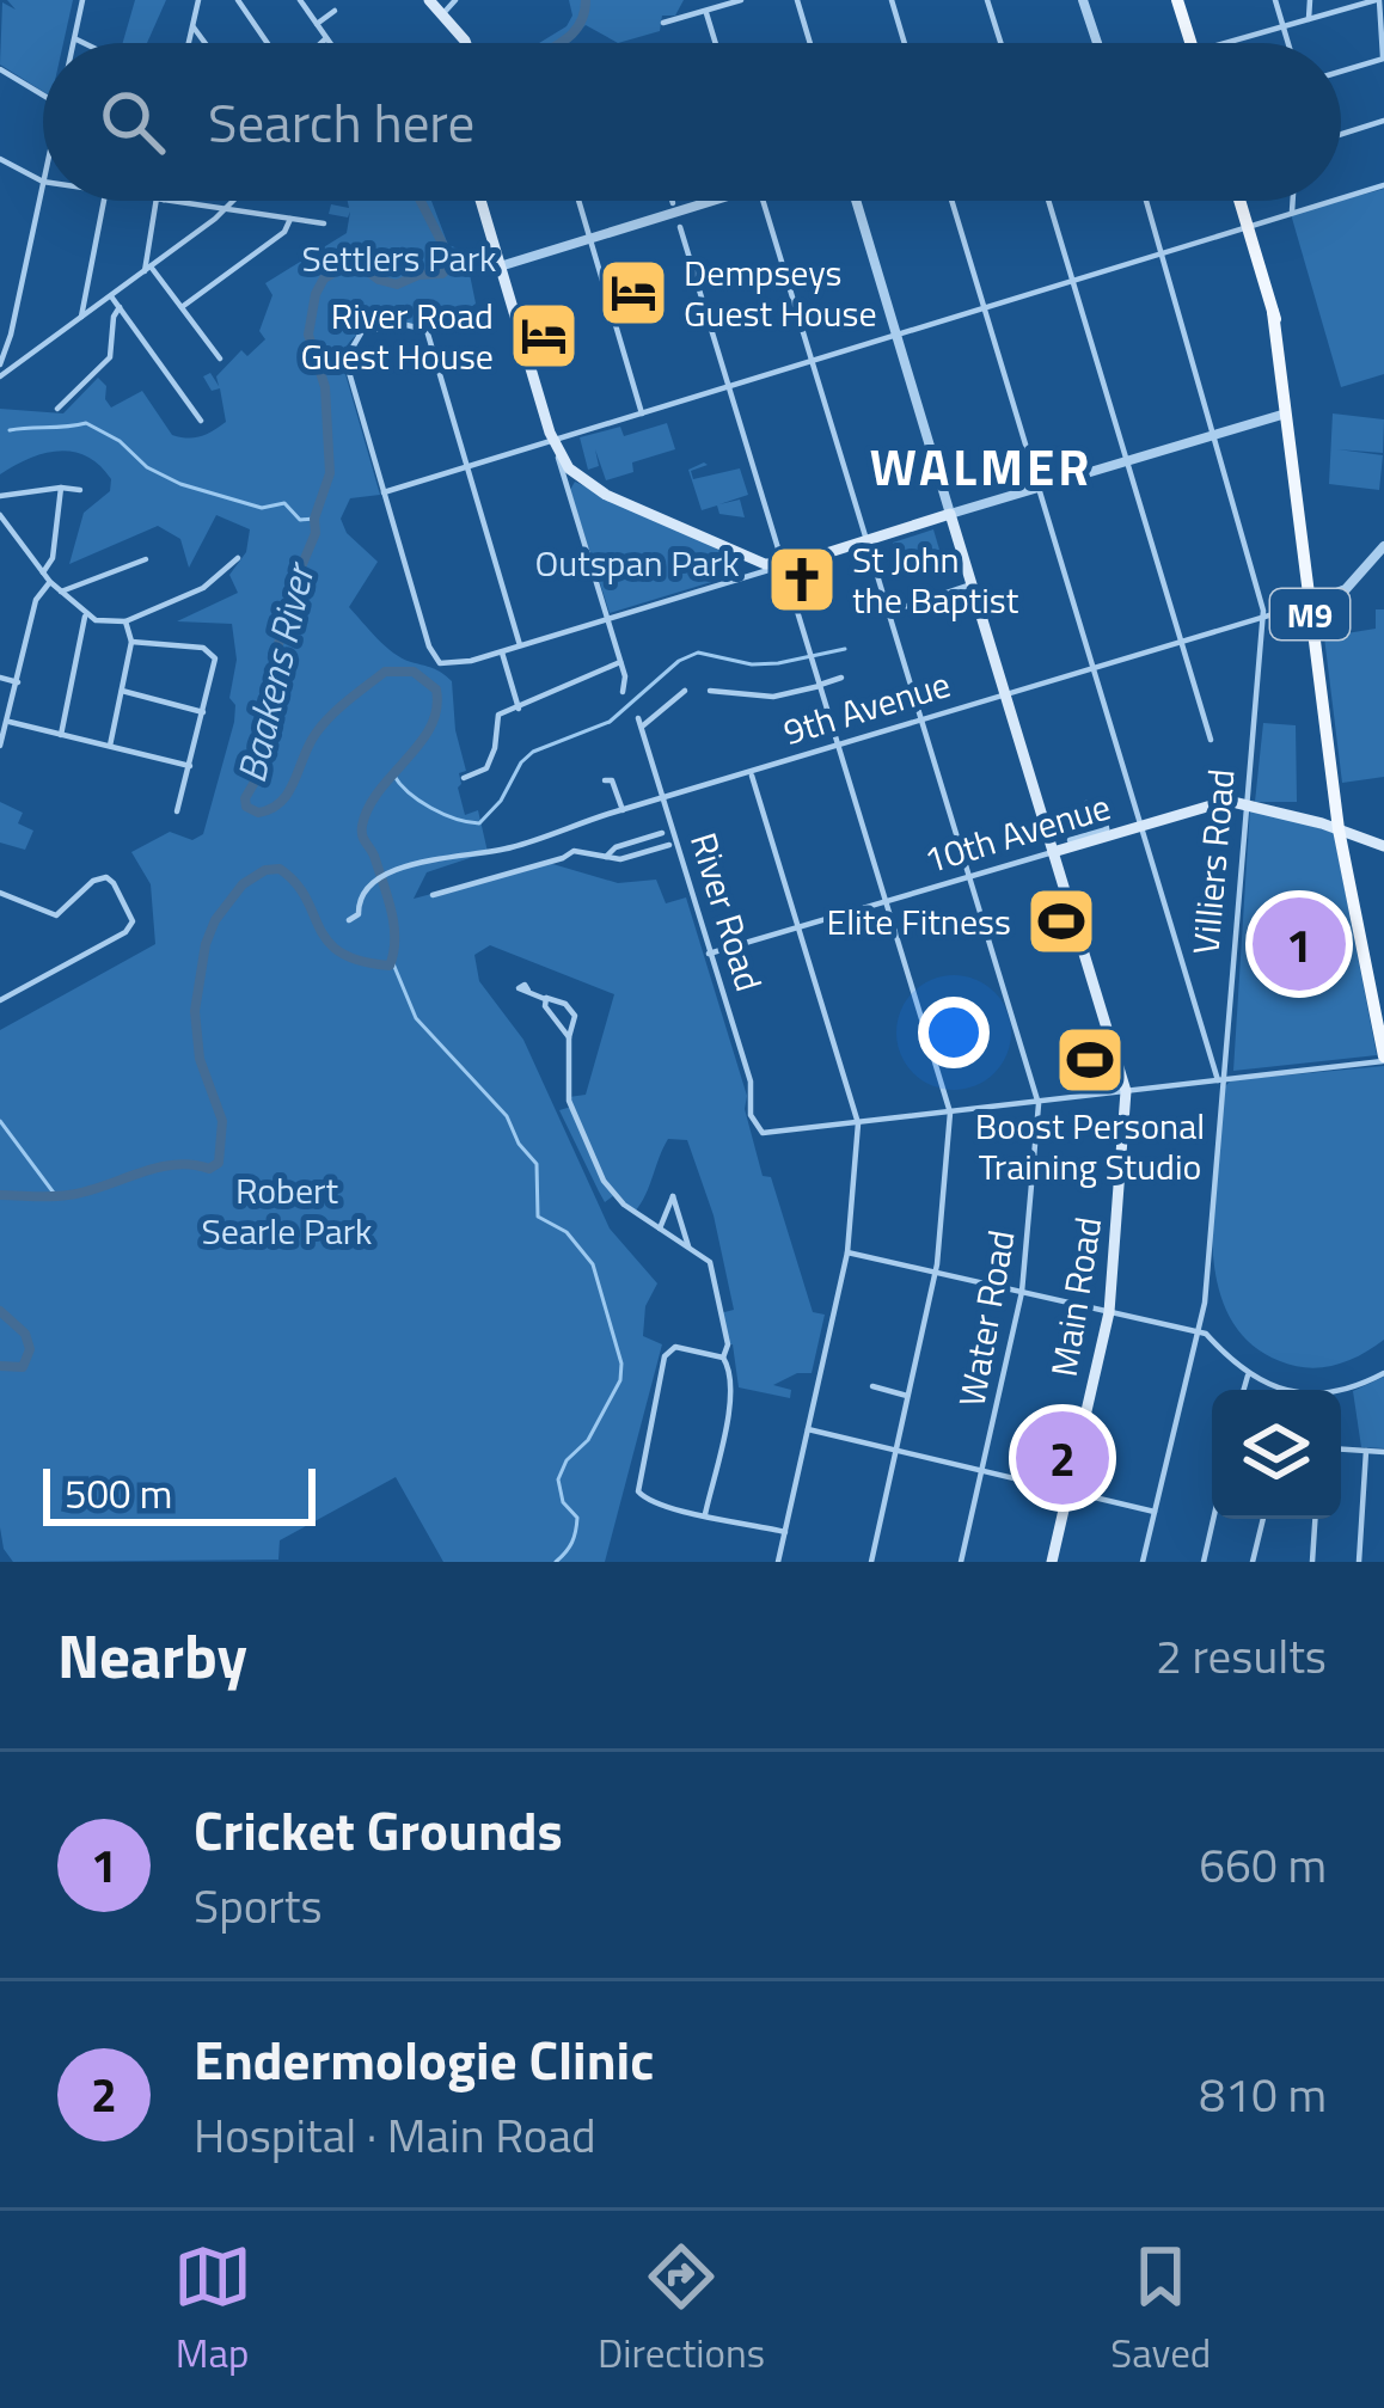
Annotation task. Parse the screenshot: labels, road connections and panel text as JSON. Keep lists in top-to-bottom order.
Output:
{
  "streets": {
    "main road": ["M9", "10th Avenue", "Main Road"],
    "street": [
      "9th Avenue",
      "Villiers Road",
      "River Road",
      "Water Road"
    ]
  },
  "crossings": [
    ["M9", "9th Avenue"],
    ["M9", "10th Avenue"],
    ["9th Avenue", "Villiers Road"],
    ["9th Avenue", "River Road"],
    ["9th Avenue", "Main Road"],
    ["9th Avenue", "Water Road"],
    ["10th Avenue", "Villiers Road"],
    ["10th Avenue", "River Road"],
    ["10th Avenue", "Main Road"],
    ["10th Avenue", "Water Road"]
  ],
  "districts": ["WALMER"],
  "water": ["Baakens River"],
  "parks": ["Settlers Park", "Outspan Park", "Robert Searle Park"],
  "places": {
    "hotel": ["Dempseys Guest House", "River Road Guest House"],
    "church": ["St John the Baptist"],
    "sports": ["Elite Fitness", "Boost Personal Training Studio"]
  },
  "scale_bar": "500 m",
  "page": {
    "search": "Search here",
    "pins": ["1", "2"],
    "scale": "500 m",
    "heading": ["Nearby", "2 results"],
    "list": [
      {
        "mark": "1",
        "name": "Cricket Grounds",
        "note": "Sports",
        "value": "660 m"
      },
      {
        "mark": "2",
        "name": "Endermologie Clinic",
        "note": "Hospital · Main Road",
        "value": "810 m"
      }
    ],
    "nav": ["Map", "Directions", "Saved"]
  }
}
